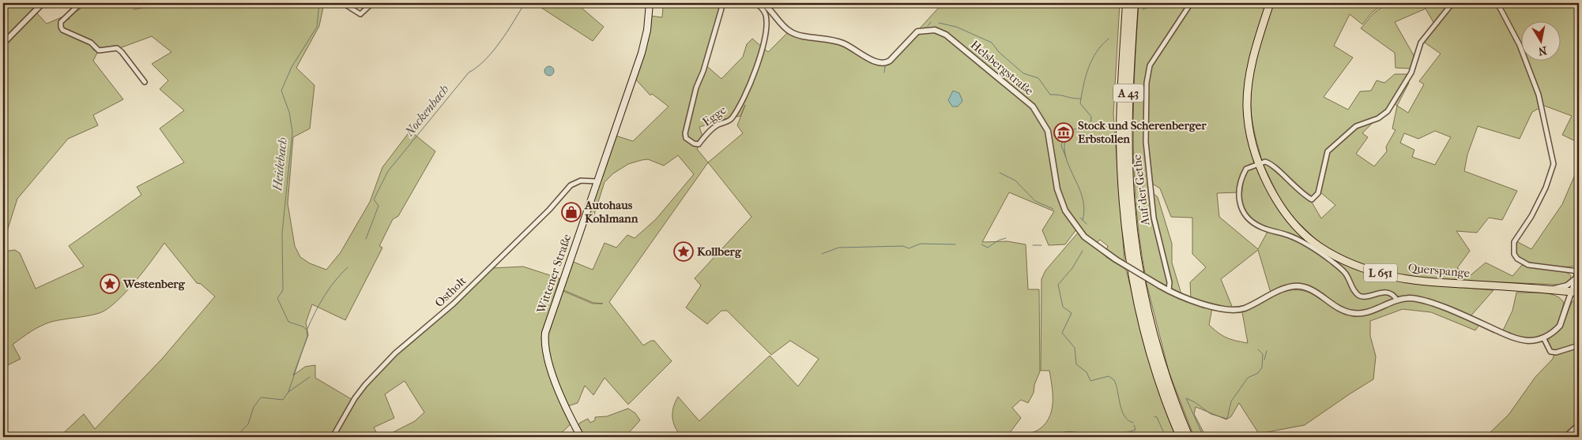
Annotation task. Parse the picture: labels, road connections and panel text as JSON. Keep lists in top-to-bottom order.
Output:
{
  "streets": {
    "highway": ["A 43"],
    "main road": ["Querspange", "L 651", "Wittener Straße"],
    "street": [
      "Helsbergstraße",
      "Egge",
      "Auf der Gethe",
      "Ostholt"
    ]
  },
  "crossings": [
    ["Helsbergstraße", "Auf der Gethe"],
    ["Wittener Straße", "Ostholt"]
  ],
  "water": ["Nockenbach", "Heidebach"],
  "places": {
    "museum": ["Stock und Scherenberger Erbstollen"],
    "shop": ["Autohaus Kohlmann"],
    "place": ["Kollberg", "Westenberg"]
  },
  "north": "bottom"
}
